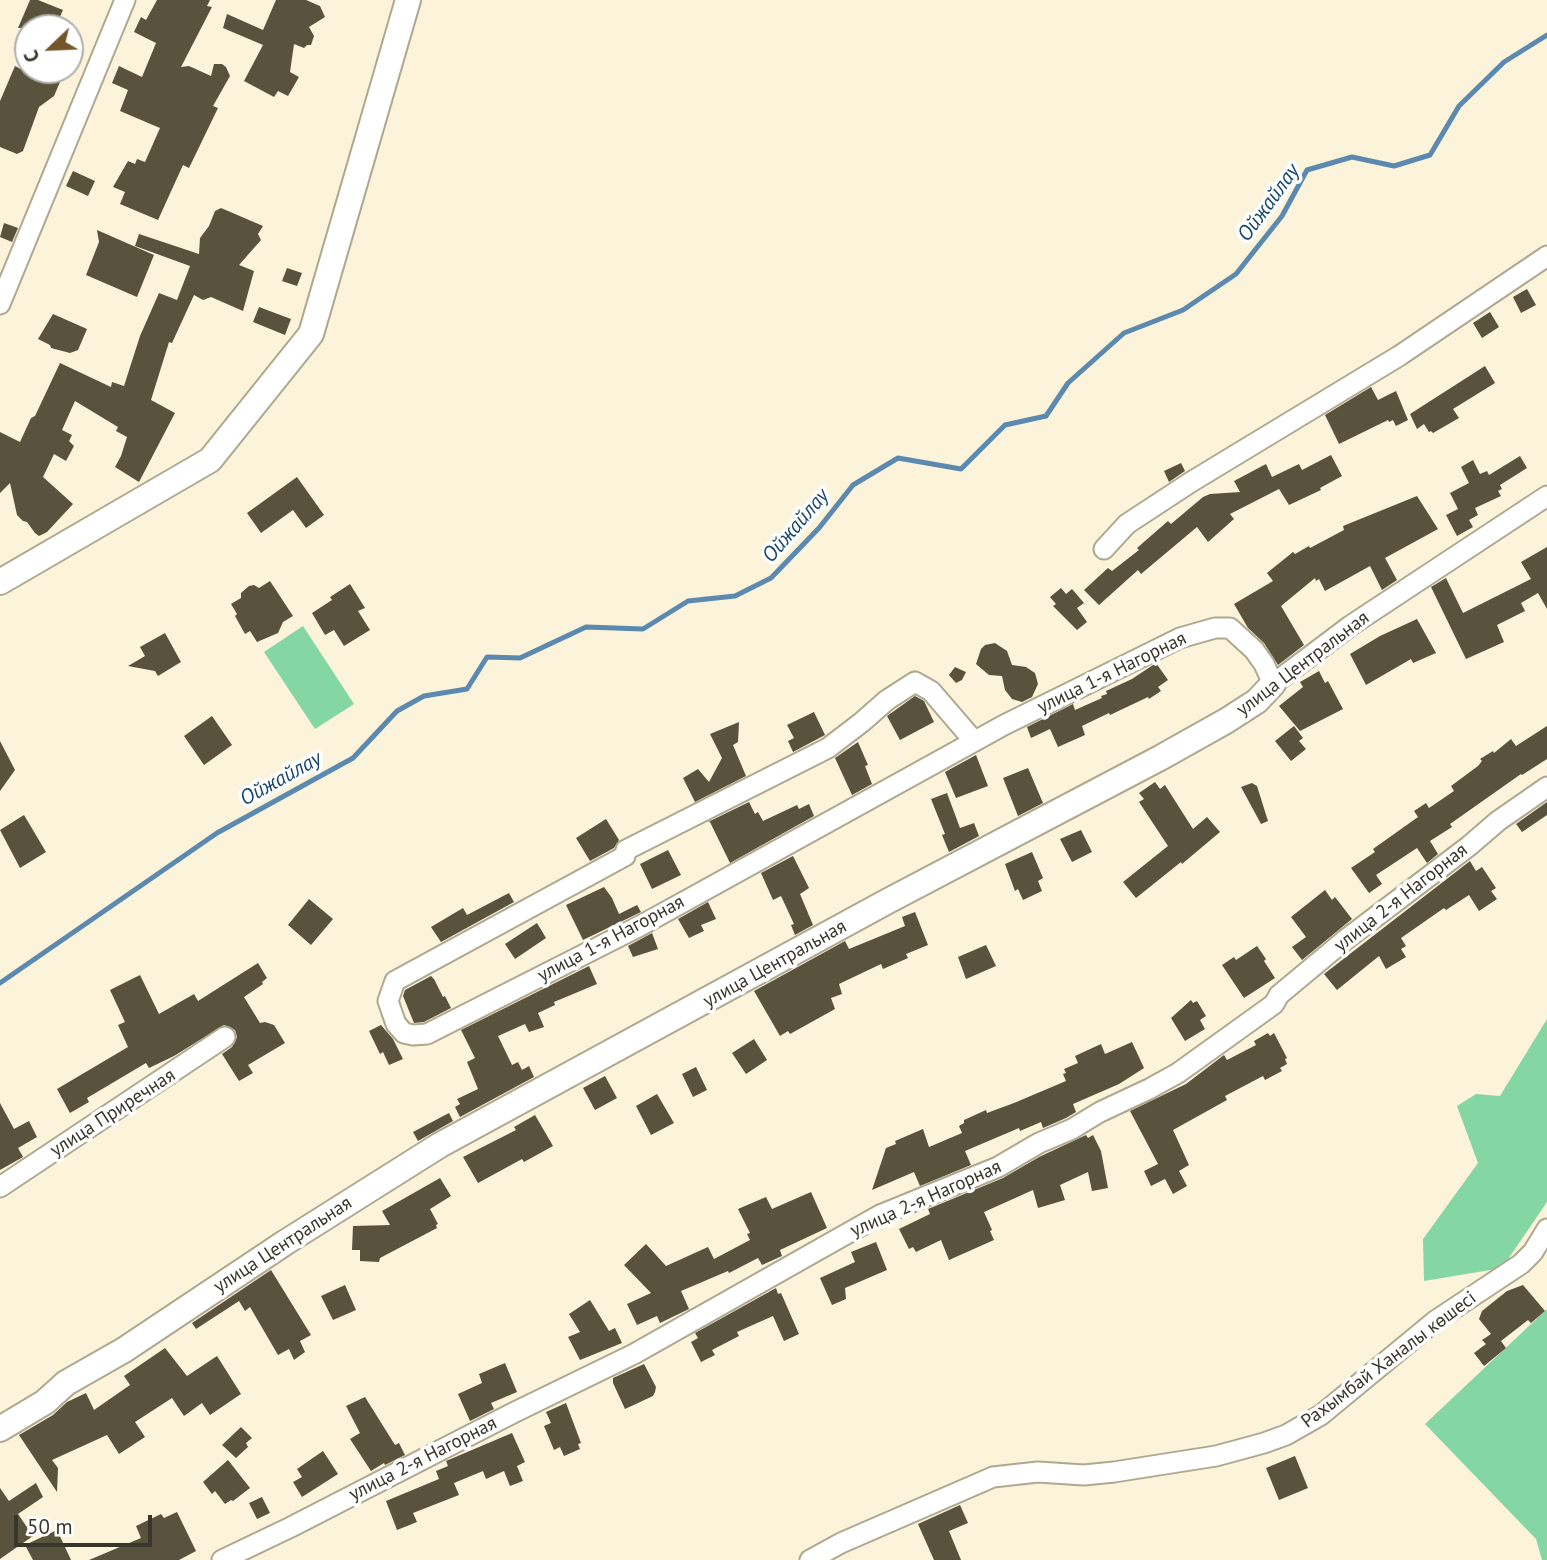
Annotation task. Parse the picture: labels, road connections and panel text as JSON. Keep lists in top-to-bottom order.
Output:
{
  "streets": {
    "street": [
      "улица Центральная",
      "улица 1-я Нагорная",
      "улица 2-я Нагорная",
      "улица Приречная",
      "Рахымбай Ханалы көшесі"
    ]
  },
  "crossings": [
    ["улица Центральная", "улица 1-я Нагорная"]
  ],
  "water": ["Ойжайлау"],
  "scale_bar": "50 m",
  "north": "bottom left"
}
